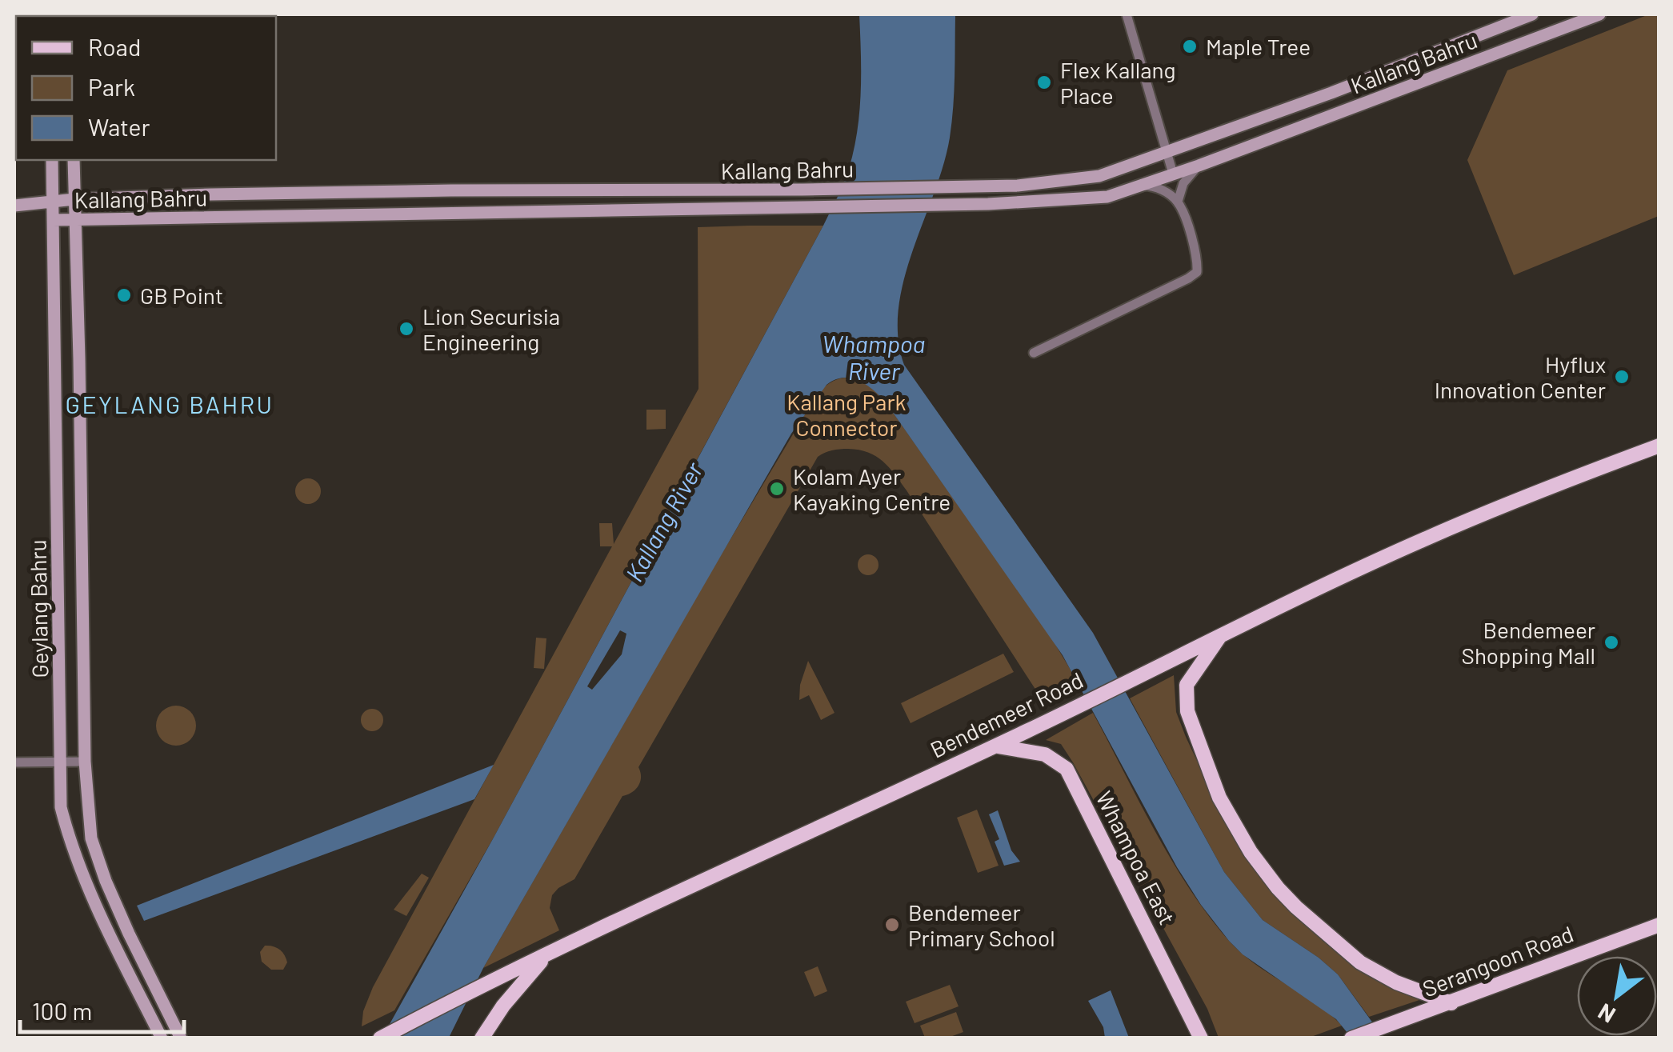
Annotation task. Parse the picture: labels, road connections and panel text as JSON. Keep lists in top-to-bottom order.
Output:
{
  "streets": {
    "main road": [
      "Kallang Bahru",
      "Geylang Bahru",
      "Bendemeer Road",
      "Whampoa East",
      "Serangoon Road"
    ]
  },
  "crossings": [
    ["Kallang Bahru", "Geylang Bahru"],
    ["Bendemeer Road", "Whampoa East"]
  ],
  "districts": ["GEYLANG BAHRU"],
  "water": ["Whampoa River", "Kallang River"],
  "parks": ["Kallang Park Connector"],
  "places": [
    "Maple Tree",
    "Flex Kallang Place",
    "GB Point",
    "Lion Securisia Engineering",
    "Hyflux Innovation Center",
    "Kolam Ayer Kayaking Centre",
    "Bendemeer Shopping Mall",
    "Bendemeer Primary School"
  ],
  "legend": ["Road", "Park", "Water"],
  "scale_bar": "100 m",
  "north": "bottom left"
}
